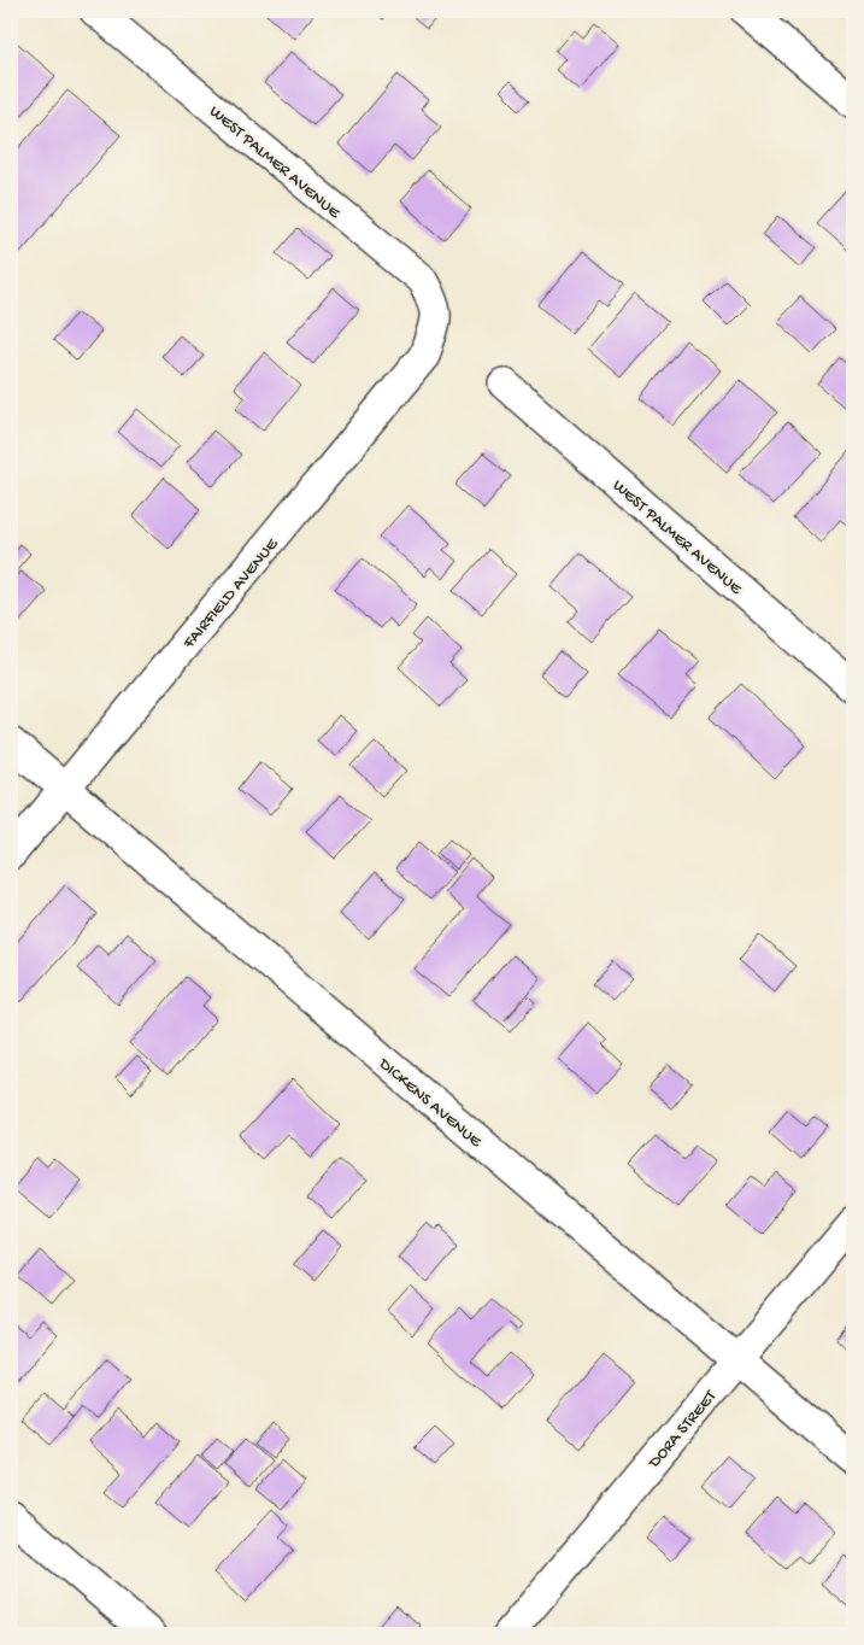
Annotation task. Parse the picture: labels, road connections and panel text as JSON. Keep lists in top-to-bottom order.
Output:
{
  "streets": {
    "street": [
      "WEST PALMER AVENUE",
      "FAIRFIELD AVENUE",
      "DICKENS AVENUE",
      "DORA STREET"
    ]
  },
  "crossings": [
    ["WEST PALMER AVENUE", "FAIRFIELD AVENUE"],
    ["FAIRFIELD AVENUE", "DICKENS AVENUE"],
    ["DICKENS AVENUE", "DORA STREET"]
  ]
}
